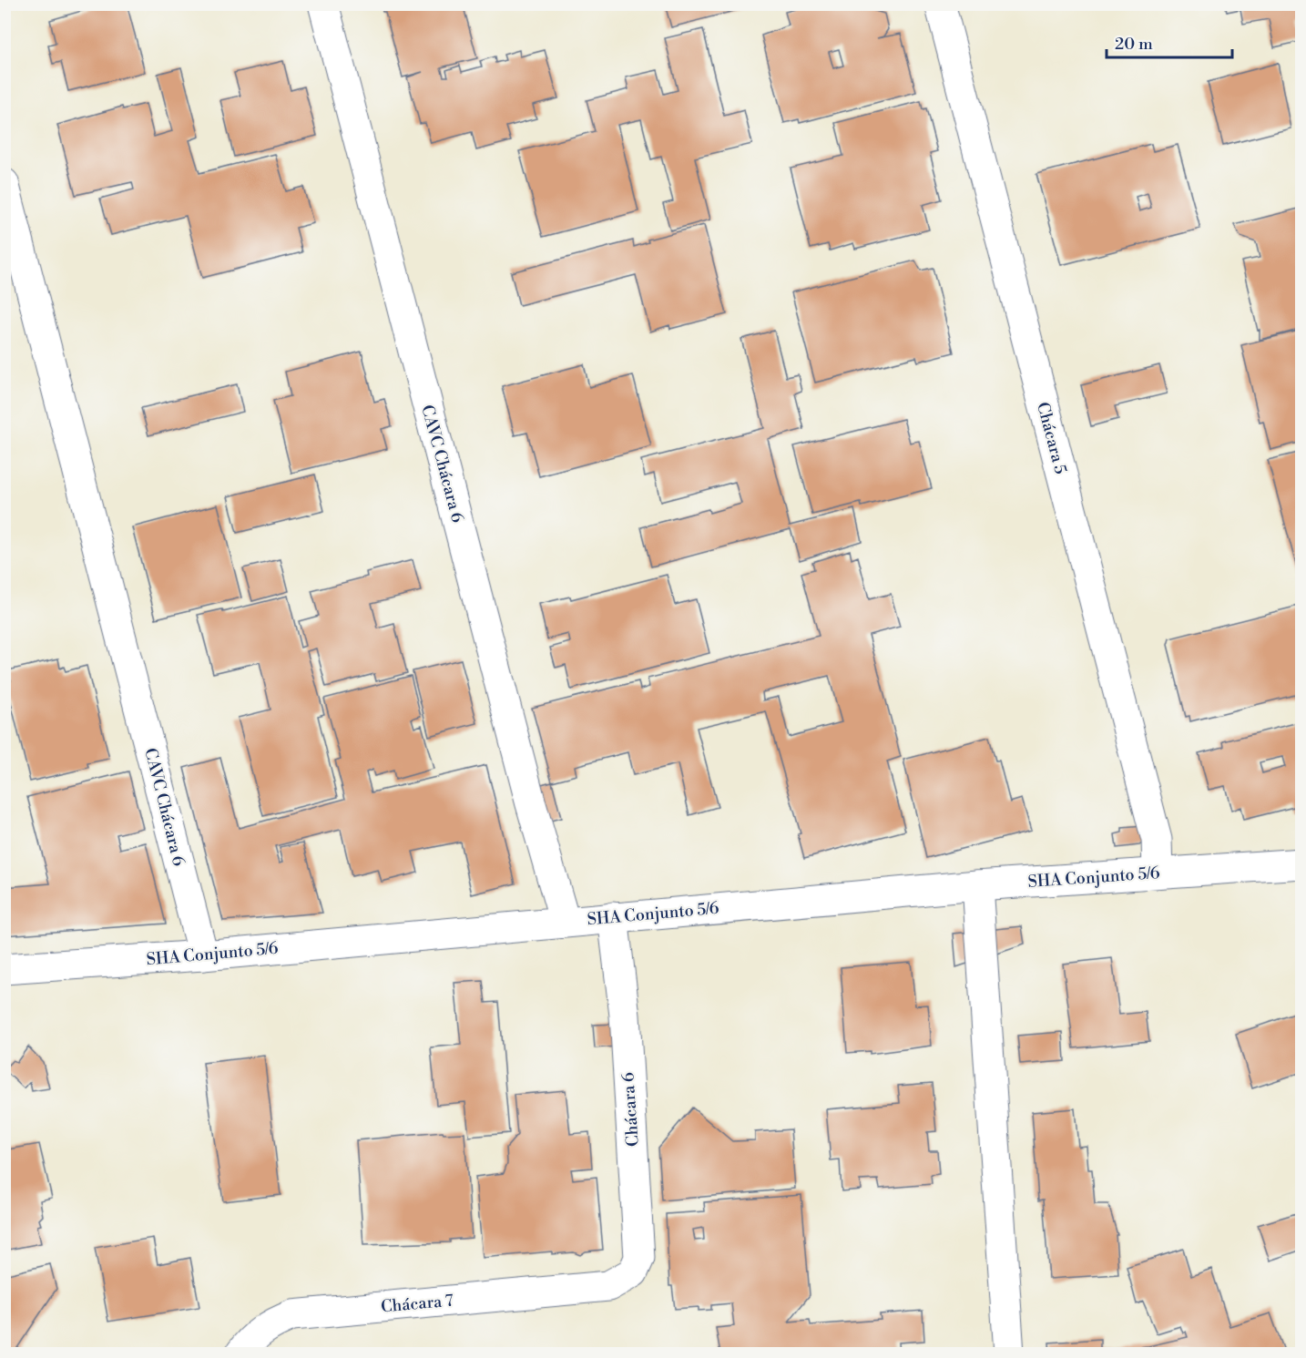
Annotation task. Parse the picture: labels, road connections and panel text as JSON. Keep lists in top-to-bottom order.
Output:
{
  "streets": {
    "street": [
      "Chácara 5",
      "CAVC Chácara 6",
      "SHA Conjunto 5/6",
      "Chácara 6",
      "Chácara 7"
    ]
  },
  "crossings": [
    ["Chácara 5", "SHA Conjunto 5/6"],
    ["CAVC Chácara 6", "SHA Conjunto 5/6"],
    ["SHA Conjunto 5/6", "Chácara 6"],
    ["Chácara 6", "Chácara 7"]
  ],
  "scale_bar": "20 m"
}
